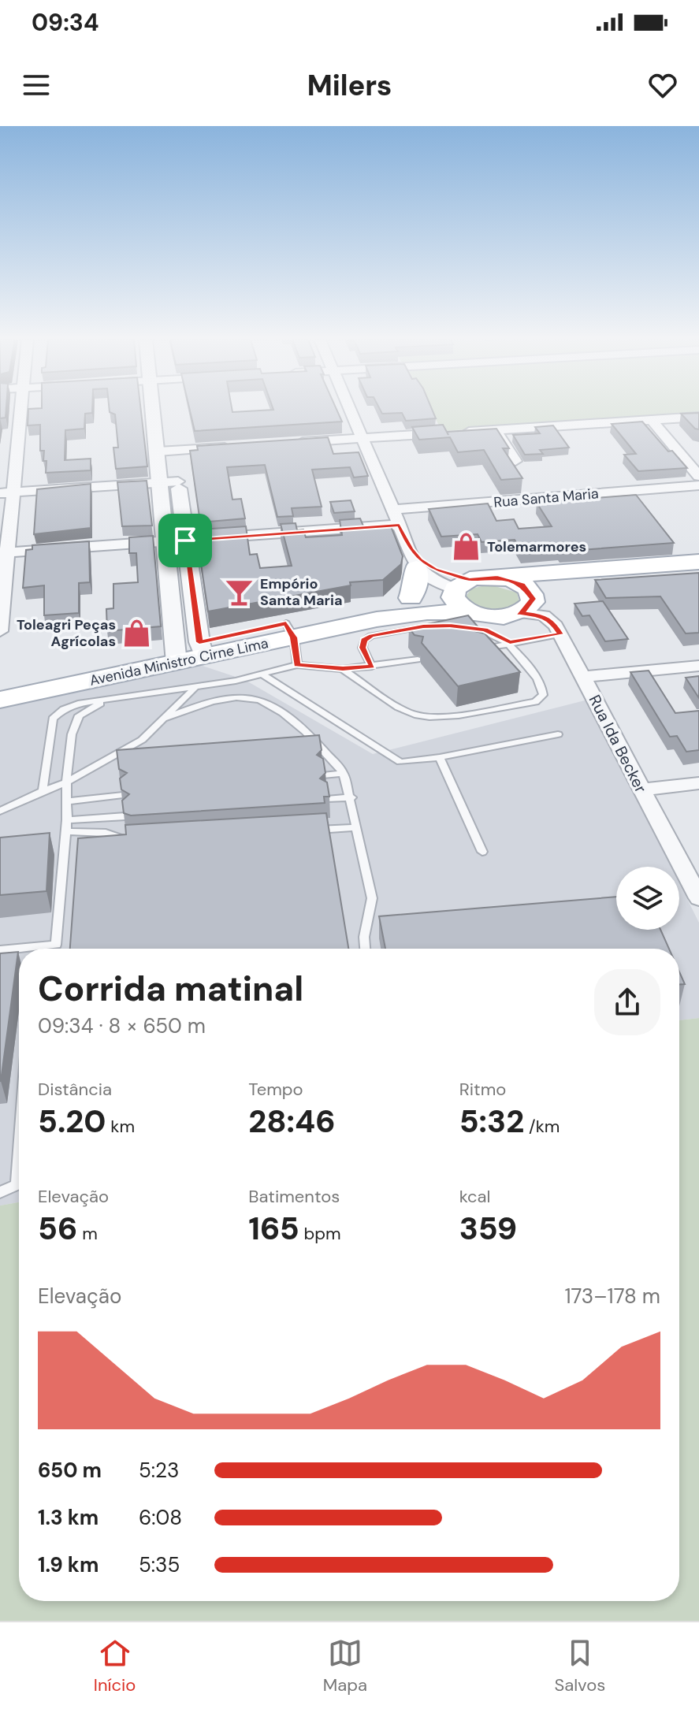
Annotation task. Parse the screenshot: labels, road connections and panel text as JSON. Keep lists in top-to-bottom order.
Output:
{
  "streets": {
    "main road": ["Avenida Ministro Cirne Lima"],
    "street": ["Rua Santa Maria", "Rua Ida Becker"]
  },
  "crossings": [
    ["Avenida Ministro Cirne Lima", "Rua Ida Becker"]
  ],
  "places": {
    "shop": ["Tolemarmores", "Toleagri Peças Agrícolas"],
    "bar": ["Empório Santa Maria"]
  },
  "page": {
    "status": "09:34",
    "header": "Milers",
    "heading": ["Corrida matinal", "09:34 · 8 × 650 m"],
    "stats": [
      ["Distância", "5.20 km"],
      ["Tempo", "28:46"],
      ["Ritmo", "5:32 /km"],
      ["Elevação", "56 m"],
      ["Batimentos", "165 bpm"],
      ["kcal", "359"]
    ],
    "chart": ["Elevação", "173–178 m"],
    "list": [
      {
        "name": "650 m",
        "note": "5:23"
      },
      {
        "name": "1.3 km",
        "note": "6:08"
      },
      {
        "name": "1.9 km",
        "note": "5:35"
      }
    ],
    "tabs": ["Início", "Mapa", "Salvos"]
  }
}
